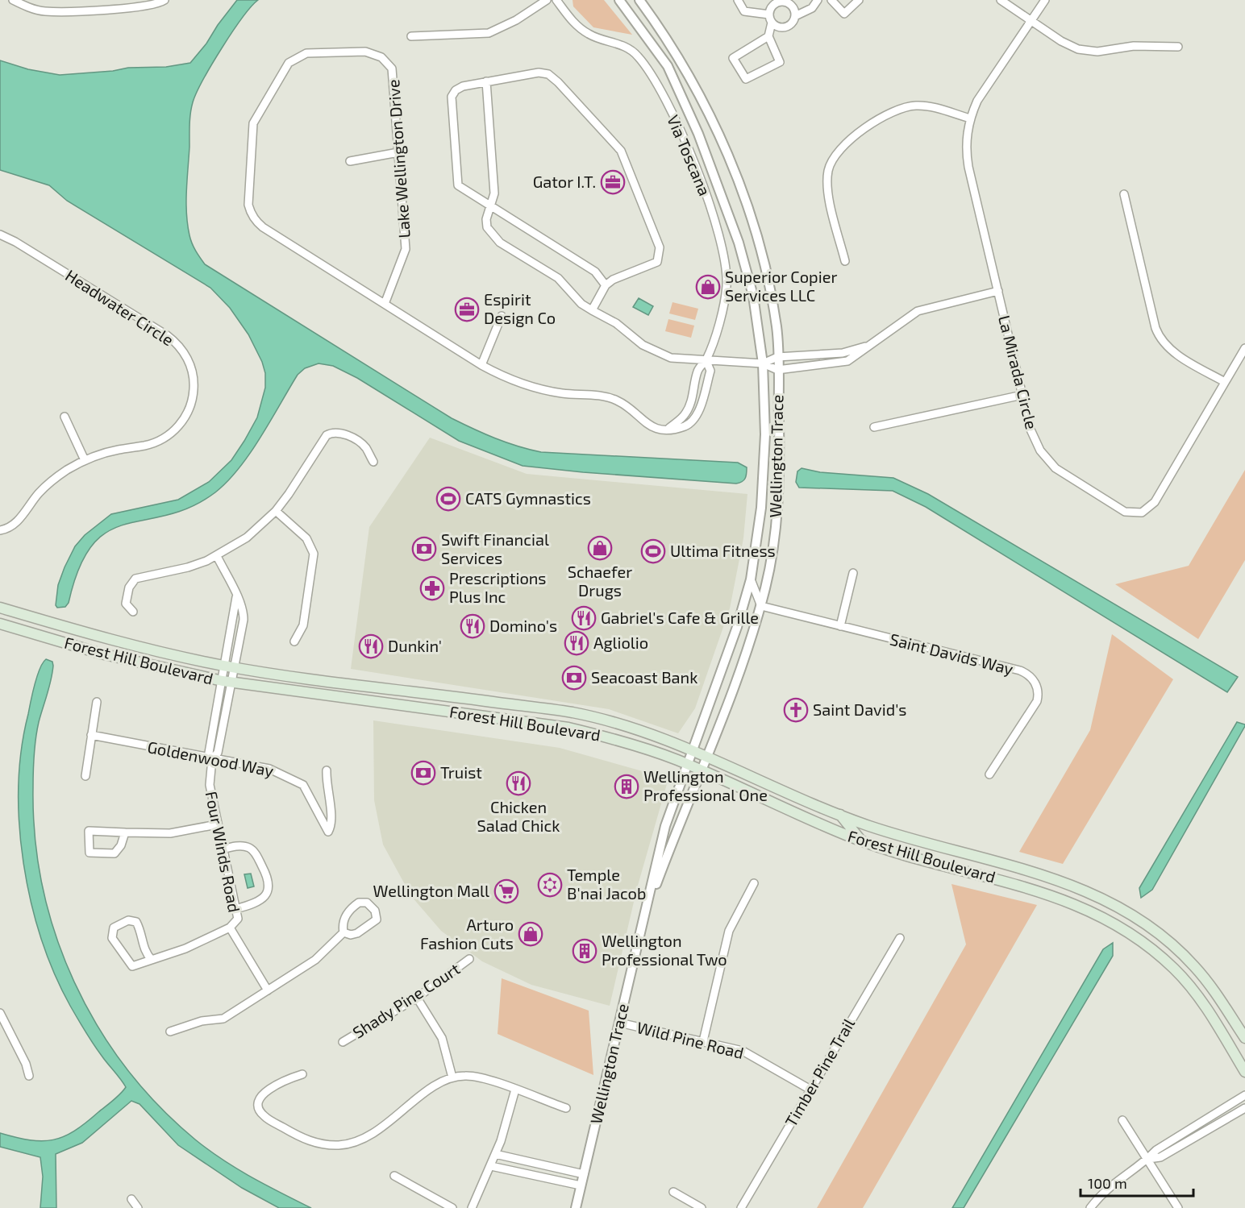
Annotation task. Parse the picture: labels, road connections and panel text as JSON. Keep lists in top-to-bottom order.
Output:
{
  "streets": {
    "main road": ["Forest Hill Boulevard"],
    "street": [
      "Via Toscana",
      "Lake Wellington Drive",
      "Headwater Circle",
      "La Mirada Circle",
      "Wellington Trace",
      "Saint Davids Way",
      "Goldenwood Way",
      "Four Winds Road",
      "Shady Pine Court",
      "Wild Pine Road",
      "Timber Pine Trail"
    ]
  },
  "crossings": [
    ["Wellington Trace", "Saint Davids Way"],
    ["Wellington Trace", "Forest Hill Boulevard"],
    ["Wellington Trace", "Wild Pine Road"],
    ["Forest Hill Boulevard", "Four Winds Road"],
    ["Goldenwood Way", "Four Winds Road"],
    ["Wild Pine Road", "Timber Pine Trail"]
  ],
  "places": {
    "office": ["Gator I.T.", "Espirit Design Co"],
    "shop": ["Superior Copier Services LLC", "Schaefer Drugs", "Arturo Fashion Cuts"],
    "sports": ["CATS Gymnastics", "Ultima Fitness"],
    "bank": ["Swift Financial Services", "Seacoast Bank", "Truist"],
    "pharmacy": ["Prescriptions Plus Inc"],
    "restaurant": [
      "Gabriel's Cafe & Grille",
      "Domino's",
      "Agliolio",
      "Dunkin'",
      "Chicken Salad Chick"
    ],
    "church": ["Saint David's"],
    "building": ["Wellington Professional One", "Wellington Professional Two"],
    "synagogue": ["Temple B'nai Jacob"],
    "supermarket": ["Wellington Mall"]
  },
  "scale_bar": "100 m"
}
